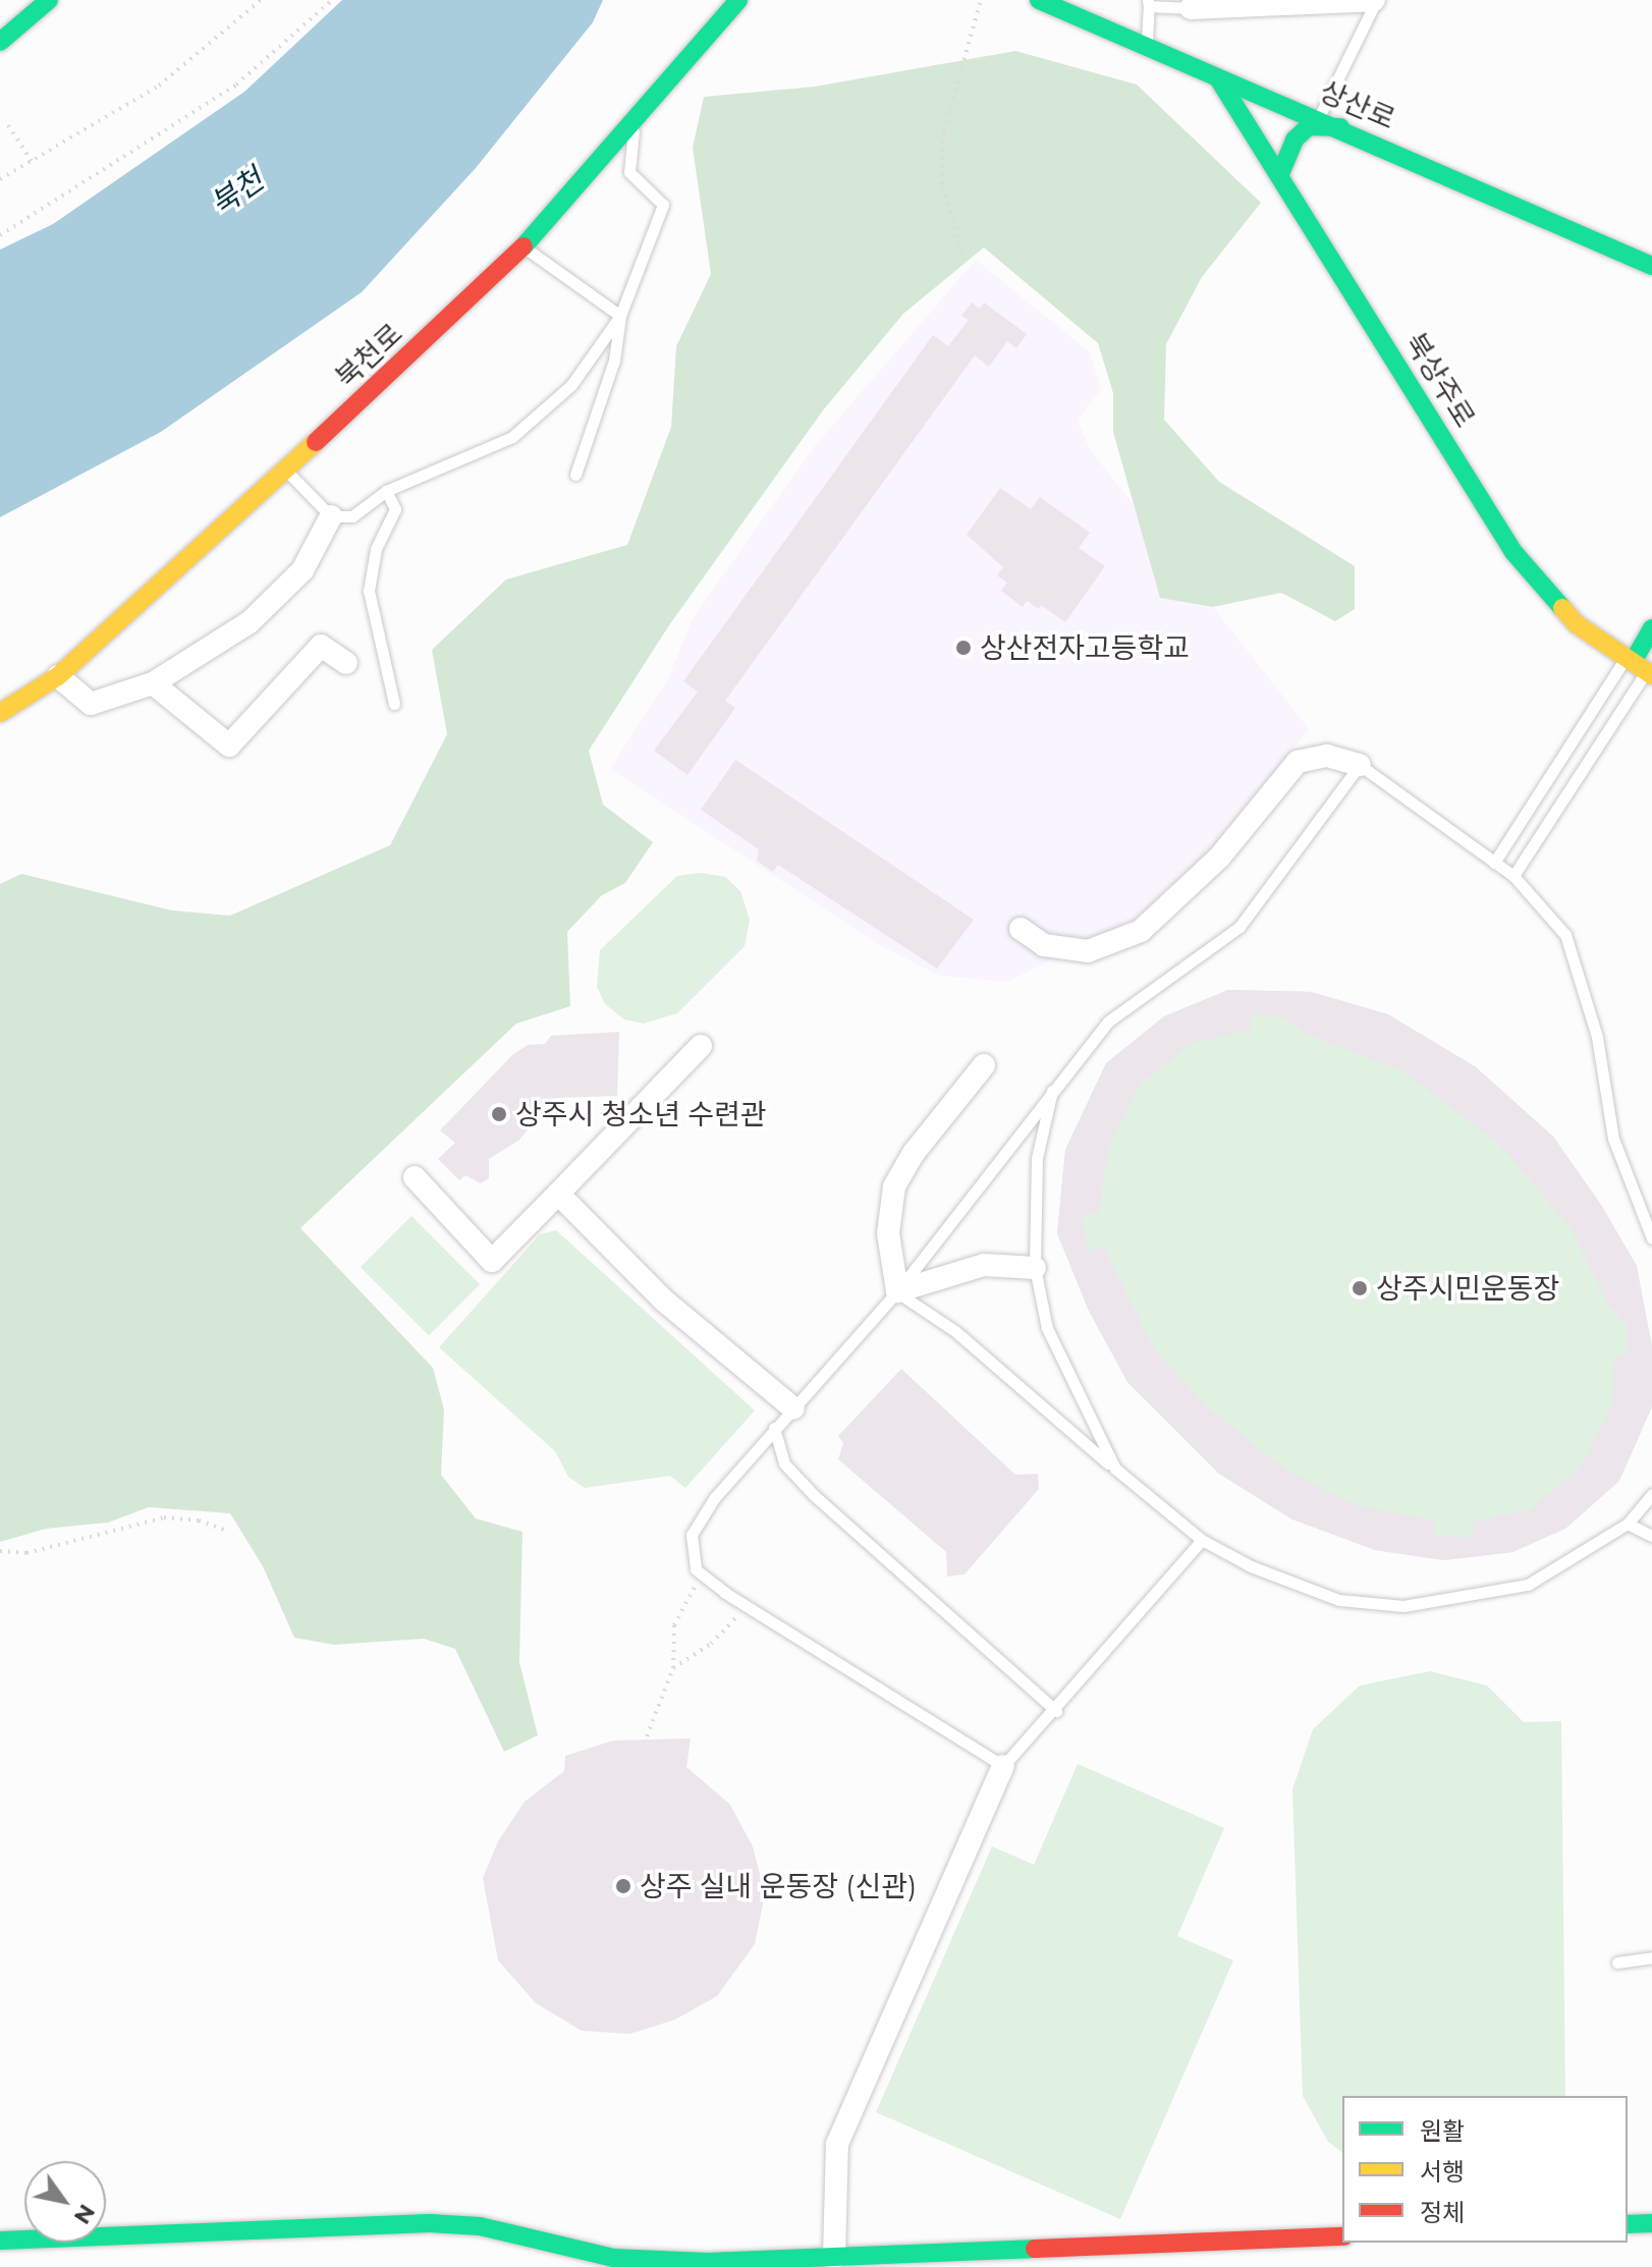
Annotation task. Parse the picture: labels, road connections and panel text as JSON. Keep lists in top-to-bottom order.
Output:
{
  "streets": {
    "street": ["상산로", "북천로", "북상주로"]
  },
  "crossings": [
    ["상산로", "북상주로"]
  ],
  "water": ["북천"],
  "places": [
    "상산전자고등학교",
    "상주시 청소년 수련관",
    "상주시민운동장",
    "상주 실내 운동장 (신관)"
  ],
  "legend": ["원활", "서행", "정체"],
  "north": "bottom right"
}
